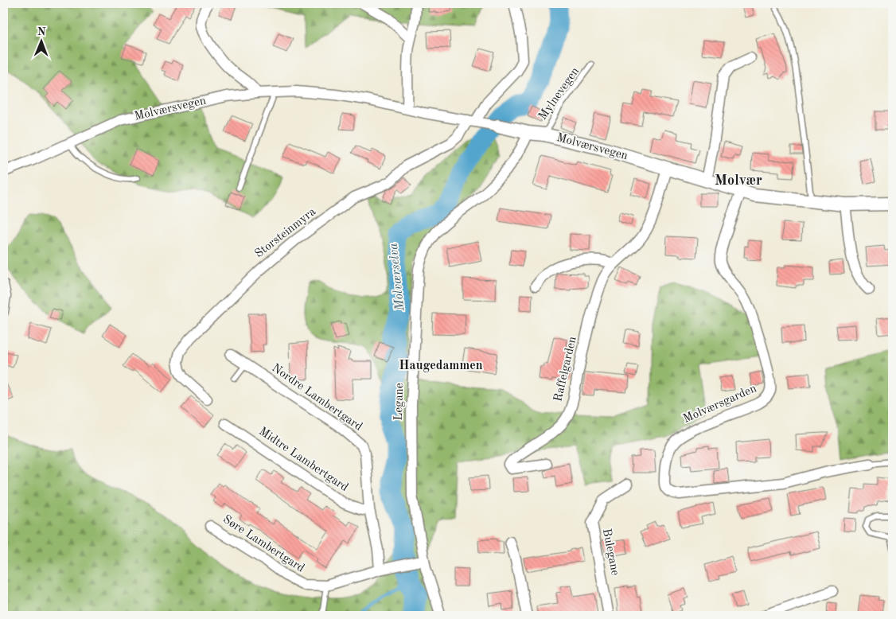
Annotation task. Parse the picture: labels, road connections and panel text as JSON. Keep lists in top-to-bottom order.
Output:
{
  "streets": {
    "street": [
      "Molværsvegen",
      "Storsteinmyra",
      "Raffelgarden",
      "Nordre Lambertgard",
      "Legane",
      "Molværsgarden",
      "Midtre Lambertgard",
      "Søre Lambertgard",
      "Bulegane"
    ],
    "lane": ["Mylnevegen"]
  },
  "crossings": [
    ["Mylnevegen", "Molværsvegen"],
    ["Molværsvegen", "Storsteinmyra"],
    ["Molværsvegen", "Raffelgarden"],
    ["Molværsvegen", "Legane"],
    ["Molværsvegen", "Molværsgarden"],
    ["Nordre Lambertgard", "Midtre Lambertgard"],
    ["Nordre Lambertgard", "Søre Lambertgard"],
    ["Legane", "Søre Lambertgard"]
  ],
  "districts": ["Molvær", "Haugedammen"],
  "water": ["Molværselva"],
  "north": "top"
}
